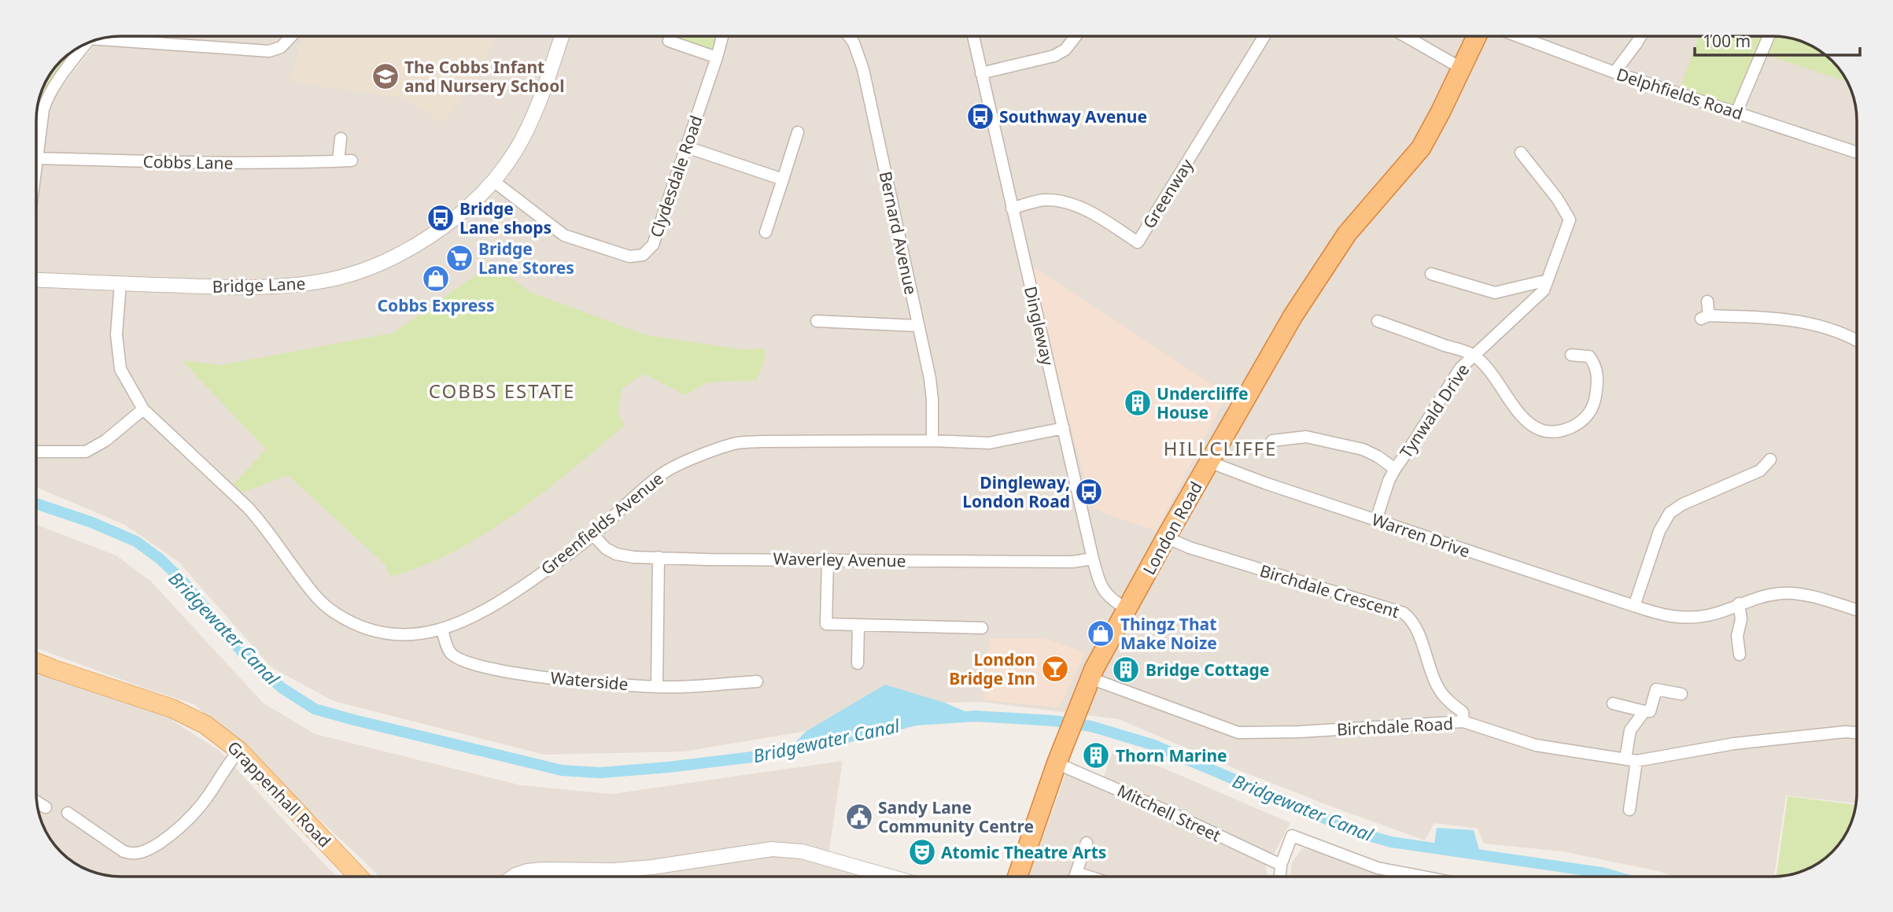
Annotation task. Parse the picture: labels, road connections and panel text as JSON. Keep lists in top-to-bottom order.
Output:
{
  "streets": {
    "highway": ["London Road"],
    "main road": ["Grappenhall Road"],
    "street": [
      "Delphfields Road",
      "Cobbs Lane",
      "Clydesdale Road",
      "Greenway",
      "Bernard Avenue",
      "Bridge Lane",
      "Dingleway",
      "Tynwald Drive",
      "Greenfields Avenue",
      "Warren Drive",
      "Waverley Avenue",
      "Birchdale Crescent",
      "Waterside",
      "Birchdale Road",
      "Mitchell Street"
    ]
  },
  "crossings": [
    ["Clydesdale Road", "Bridge Lane"],
    ["Greenway", "Dingleway"],
    ["Bernard Avenue", "Greenfields Avenue"],
    ["Bridge Lane", "Greenfields Avenue"],
    ["Dingleway", "Greenfields Avenue"],
    ["Dingleway", "London Road"],
    ["Dingleway", "Waverley Avenue"],
    ["Tynwald Drive", "Warren Drive"],
    ["Greenfields Avenue", "Waverley Avenue"],
    ["Greenfields Avenue", "Waterside"],
    ["London Road", "Warren Drive"],
    ["London Road", "Birchdale Crescent"],
    ["London Road", "Birchdale Road"],
    ["London Road", "Mitchell Street"],
    ["Birchdale Crescent", "Birchdale Road"]
  ],
  "districts": ["COBBS ESTATE", "HILLCLIFFE"],
  "water": ["Bridgewater Canal"],
  "places": {
    "school or university": ["The Cobbs Infant and Nursery School"],
    "bus stop": ["Southway Avenue", "Bridge Lane shops", "Dingleway, London Road"],
    "supermarket": ["Bridge Lane Stores"],
    "shop": ["Cobbs Express", "Thingz That Make Noize"],
    "building": ["Undercliffe House", "Bridge Cottage", "Thorn Marine"],
    "bar": ["London Bridge Inn"],
    "public building": ["Sandy Lane Community Centre"],
    "theatre": ["Atomic Theatre Arts"]
  },
  "scale_bar": "100 m"
}
